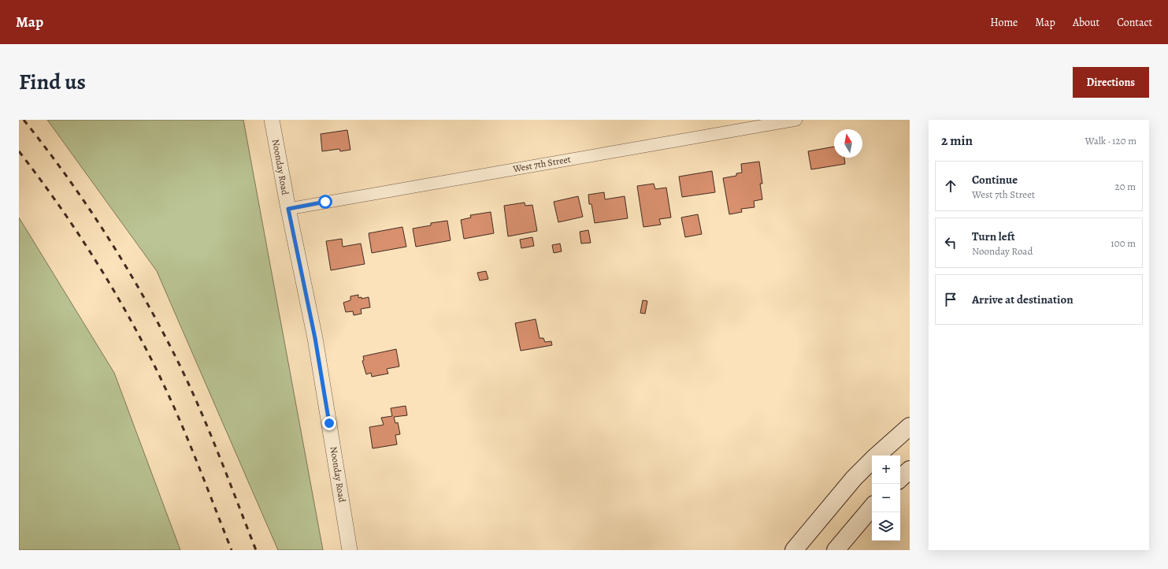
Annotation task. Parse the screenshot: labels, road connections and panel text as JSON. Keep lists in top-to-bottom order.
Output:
{
  "streets": {
    "street": ["West 7th Street", "Noonday Road"]
  },
  "crossings": [
    ["West 7th Street", "Noonday Road"]
  ],
  "north": "top",
  "page": {
    "header": "Map",
    "nav": [
      "Home",
      "Map",
      "About",
      "Contact"
    ],
    "title": "Find us",
    "buttons": "Directions",
    "heading": ["2 min", "Walk · 120 m"],
    "list": [
      ["Continue", "West 7th Street", "20 m"],
      ["Turn left", "Noonday Road", "100 m"],
      "Arrive at destination"
    ],
    "map_buttons": ["+", "−"]
  }
}
